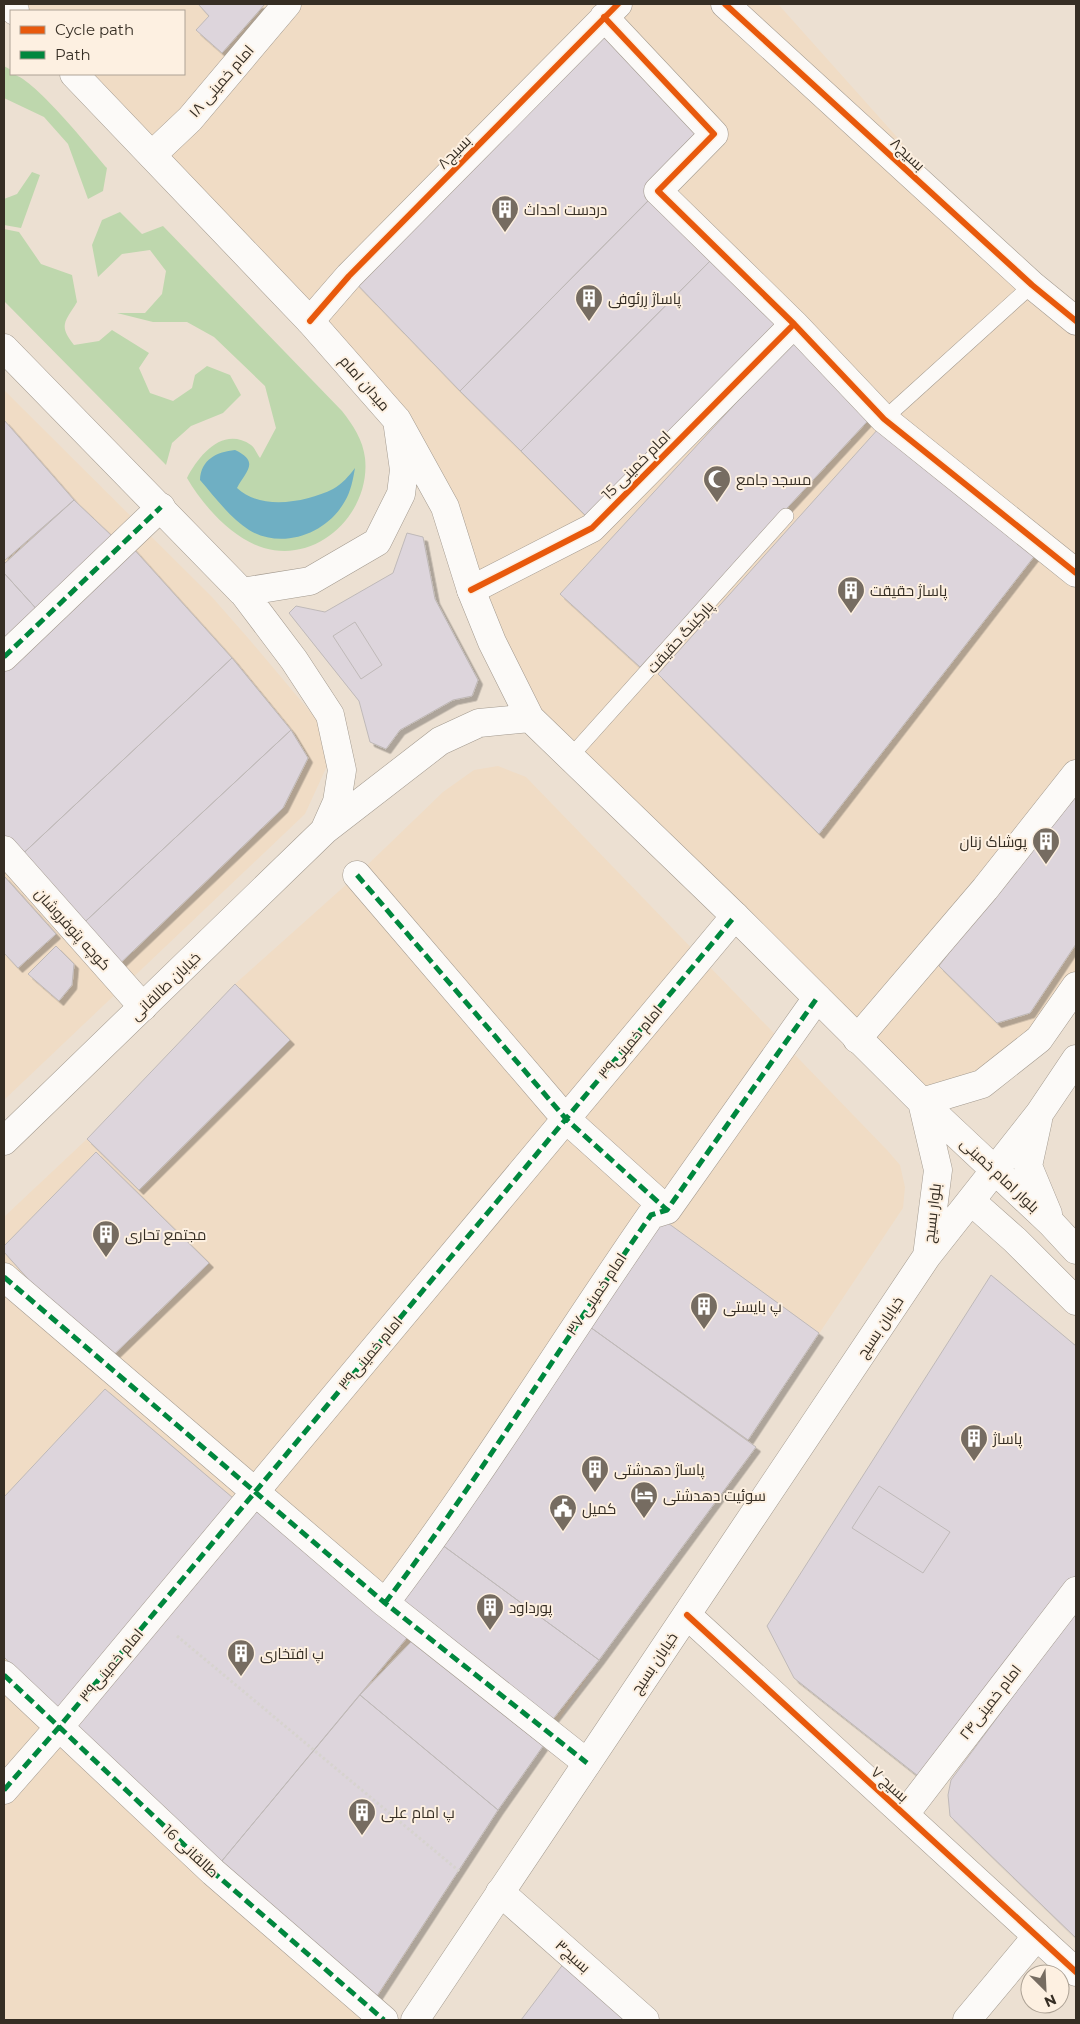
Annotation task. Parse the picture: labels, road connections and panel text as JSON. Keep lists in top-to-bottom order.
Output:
{
  "streets": {
    "street": [
      "امام خمینی ۱۸",
      "بسیج۸",
      "میدان امام",
      "امام خمینی 15",
      "کوچه پتوفروشان",
      "خیابان طالقانی",
      "امام خمینی۳۹",
      "بلوار امام خمینی",
      "بلوار بسیج",
      "امام خمینی ۳۷",
      "خیابان بسیج",
      "امام خمینی۲۴",
      "بسیج ۷",
      "طالقانی 16",
      "بسیج۳"
    ],
    "lane": ["پارکینگ حقیقت"]
  },
  "crossings": [
    ["امام خمینی ۱۸", "میدان امام"],
    ["بسیج۸", "میدان امام"],
    ["پارکینگ حقیقت", "بلوار امام خمینی"],
    ["کوچه پتوفروشان", "خیابان طالقانی"],
    ["خیابان طالقانی", "بلوار امام خمینی"],
    ["امام خمینی۳۹", "بلوار امام خمینی"],
    ["امام خمینی۳۹", "طالقانی 16"],
    ["بلوار امام خمینی", "بلوار بسیج"],
    ["بلوار امام خمینی", "امام خمینی ۳۷"],
    ["بلوار بسیج", "خیابان بسیج"],
    ["خیابان بسیج", "بسیج ۷"],
    ["خیابان بسیج", "بسیج۳"],
    ["امام خمینی۲۴", "بسیج ۷"]
  ],
  "places": {
    "building": [
      "دردست احداث",
      "پاساژ رِرئوفی",
      "پاساژ حقیقت",
      "پوشاک زنان",
      "مجتمع تحاری",
      "پ بایستی",
      "پاساژ",
      "پاساژ دهدشتی",
      "پورداود",
      "پ افتخاری",
      "پ امام علی"
    ],
    "mosque": ["مسجد جامع"],
    "hotel": ["سوئیت دهدشتی"],
    "public building": ["کمیل"]
  },
  "legend": ["Cycle path", "Path"],
  "north": "bottom right"
}
